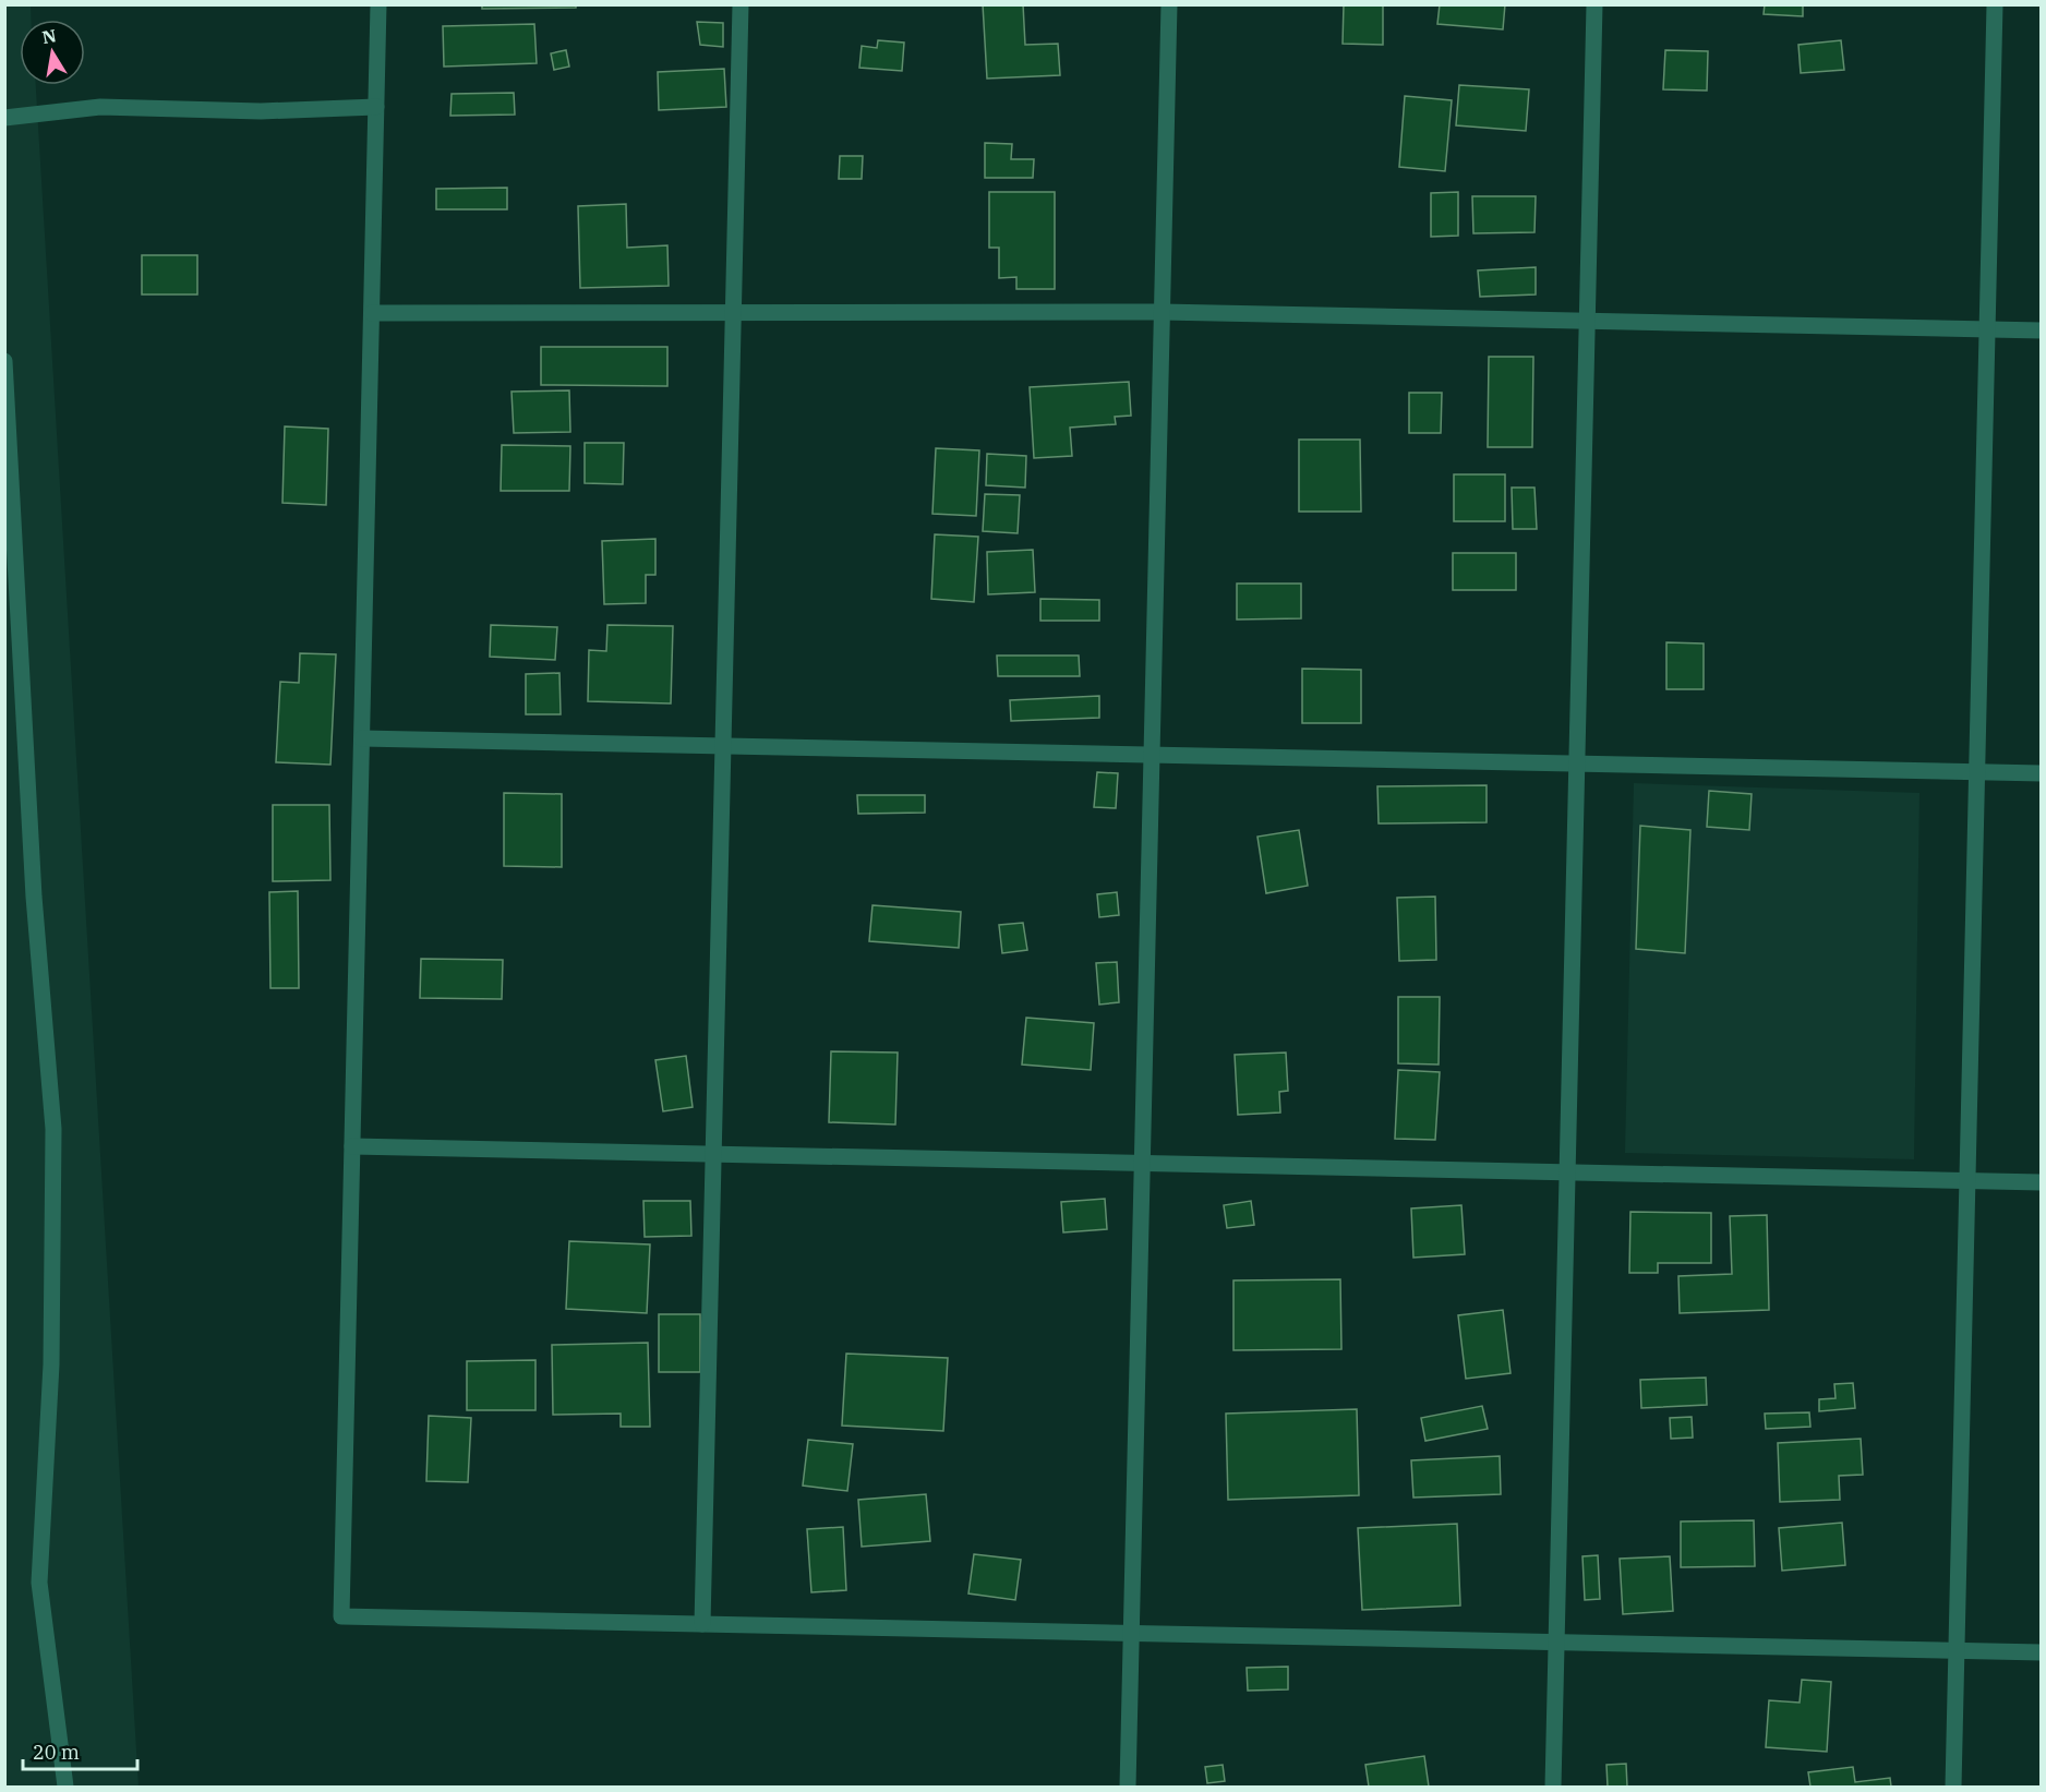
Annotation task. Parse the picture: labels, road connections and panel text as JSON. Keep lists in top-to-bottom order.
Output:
{
  "scale_bar": "20 m",
  "north": "top"
}
